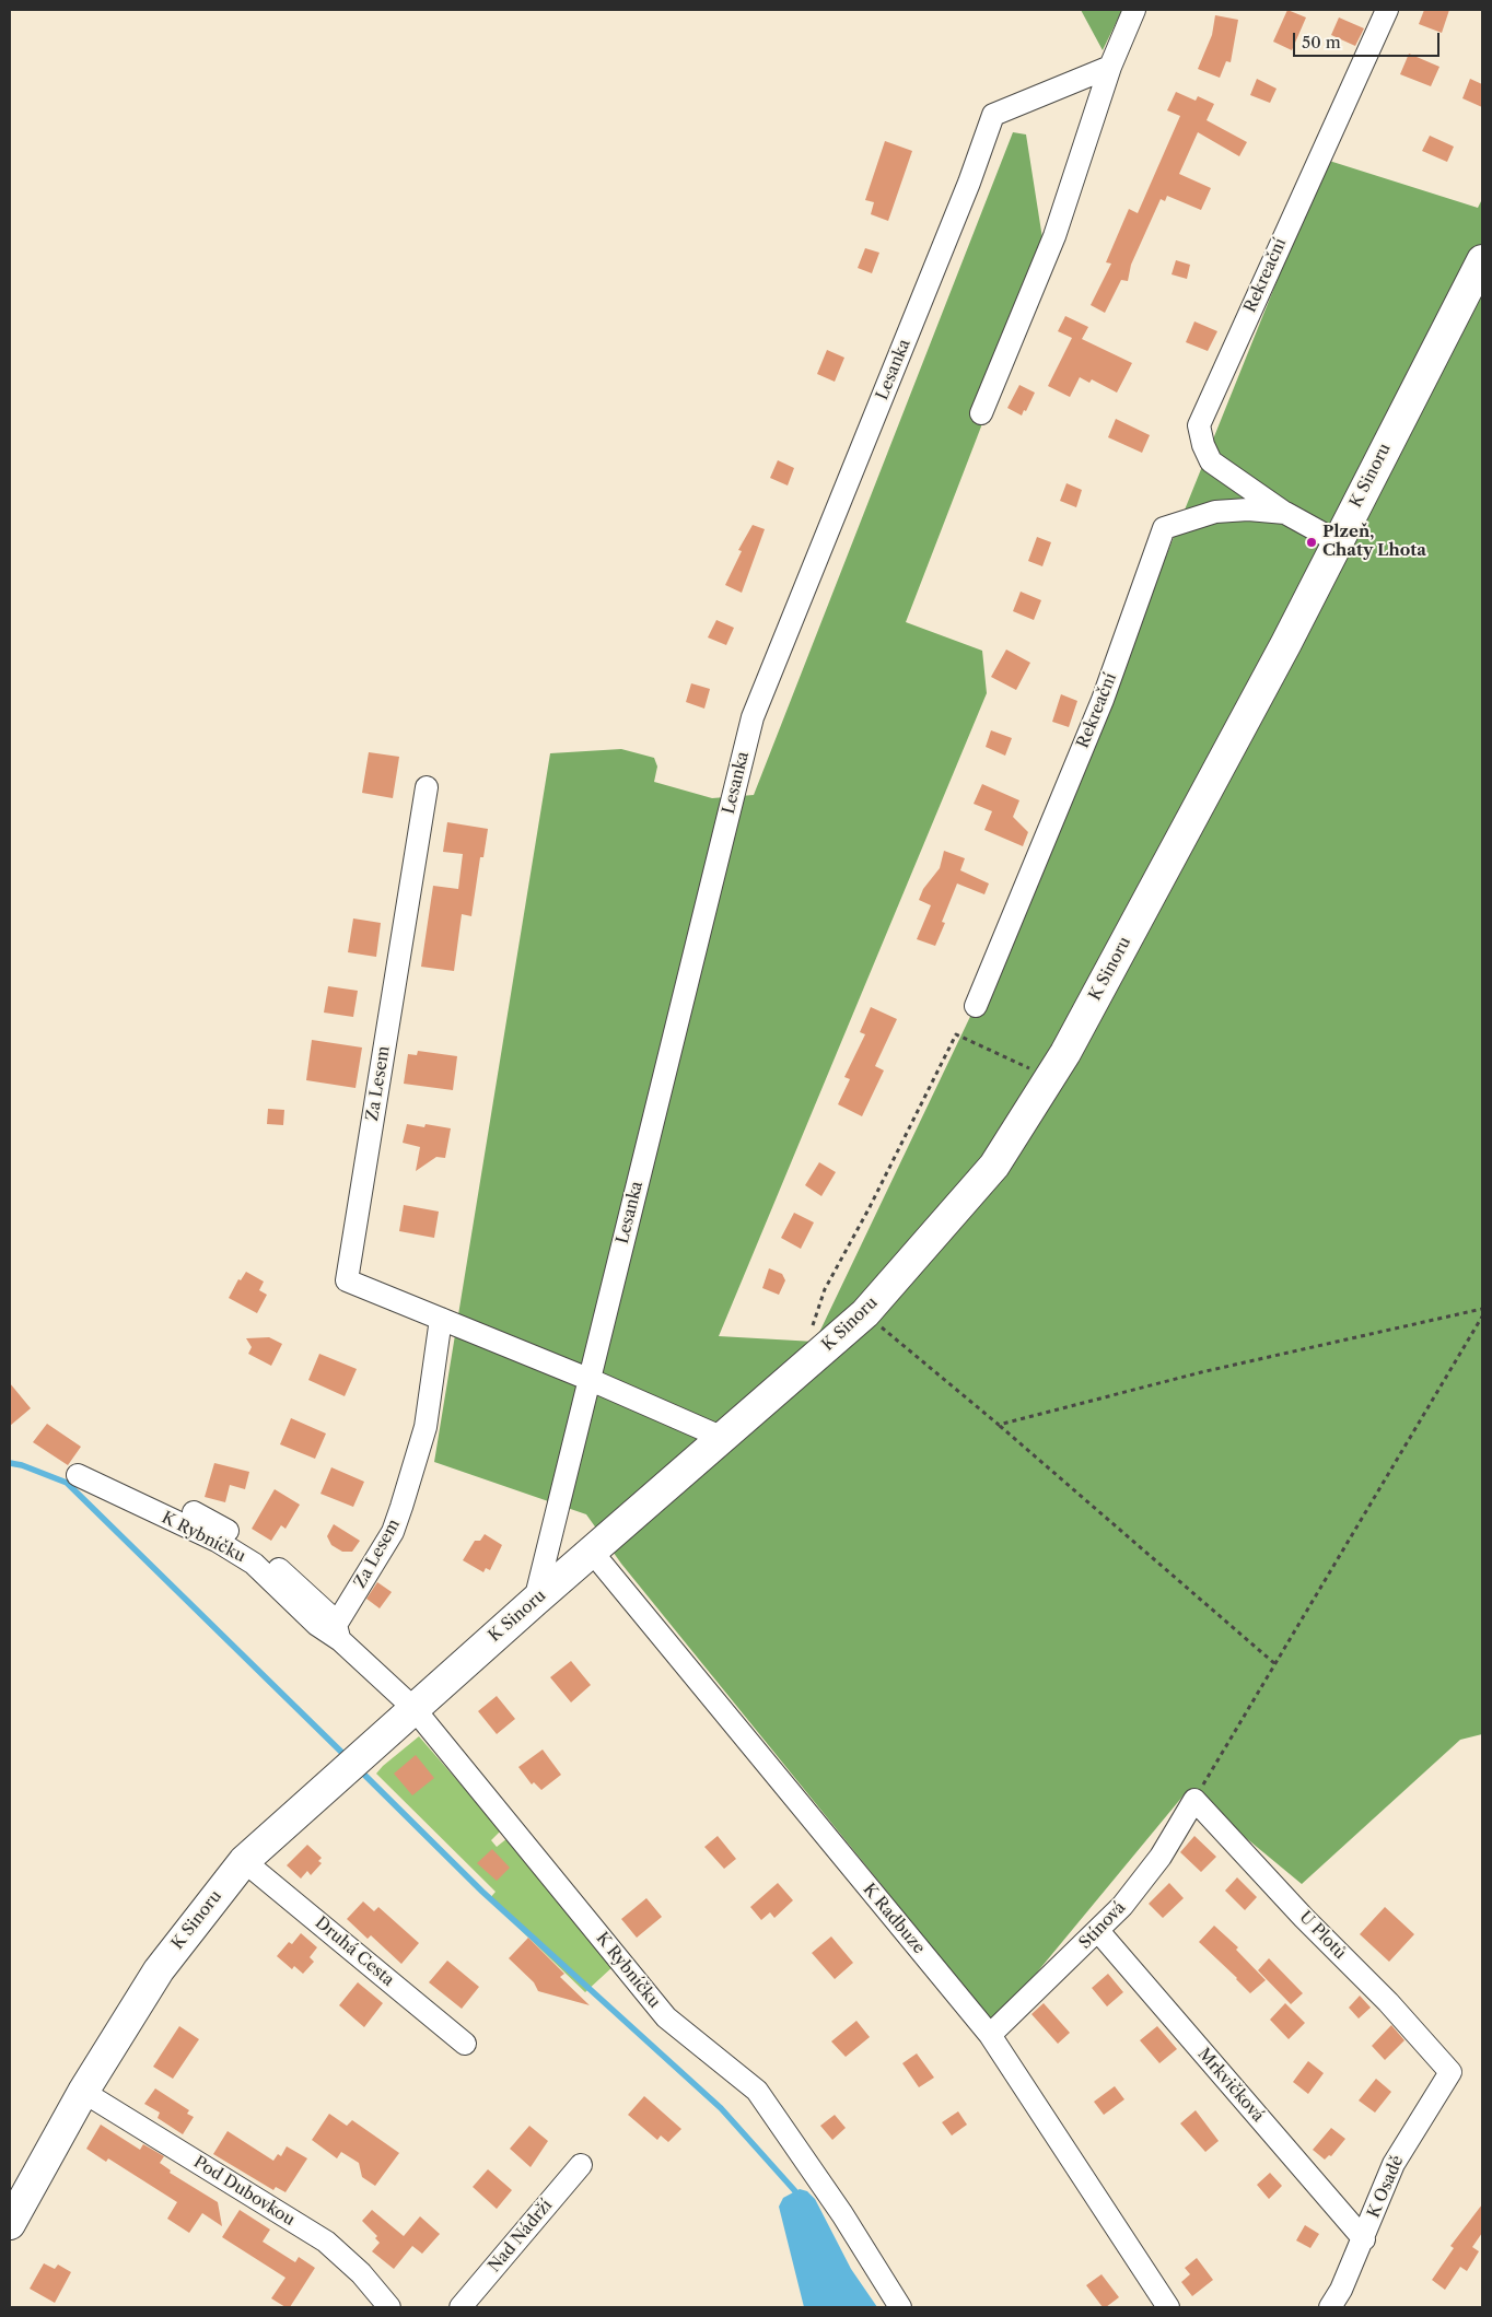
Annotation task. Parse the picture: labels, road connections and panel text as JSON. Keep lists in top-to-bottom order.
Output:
{
  "streets": {
    "street": [
      "Rekreační",
      "Lesanka",
      "K Sinoru",
      "Za Lesem",
      "K Rybníčku",
      "K Radbuze",
      "Stínová",
      "U Plotů",
      "Druhá Cesta",
      "Mrkvičková",
      "K Osadě",
      "Pod Dubovkou",
      "Nad Nádrží"
    ]
  },
  "crossings": [
    ["Rekreační", "K Sinoru"],
    ["Lesanka", "K Sinoru"],
    ["Lesanka", "Za Lesem"],
    ["K Sinoru", "Za Lesem"],
    ["K Sinoru", "K Rybníčku"],
    ["K Sinoru", "K Radbuze"],
    ["K Sinoru", "Druhá Cesta"],
    ["K Sinoru", "Pod Dubovkou"],
    ["Za Lesem", "K Rybníčku"],
    ["K Radbuze", "Stínová"],
    ["Stínová", "U Plotů"],
    ["Stínová", "Mrkvičková"],
    ["U Plotů", "K Osadě"],
    ["Mrkvičková", "K Osadě"]
  ],
  "places": ["Plzeň, Chaty Lhota"],
  "scale_bar": "50 m"
}
